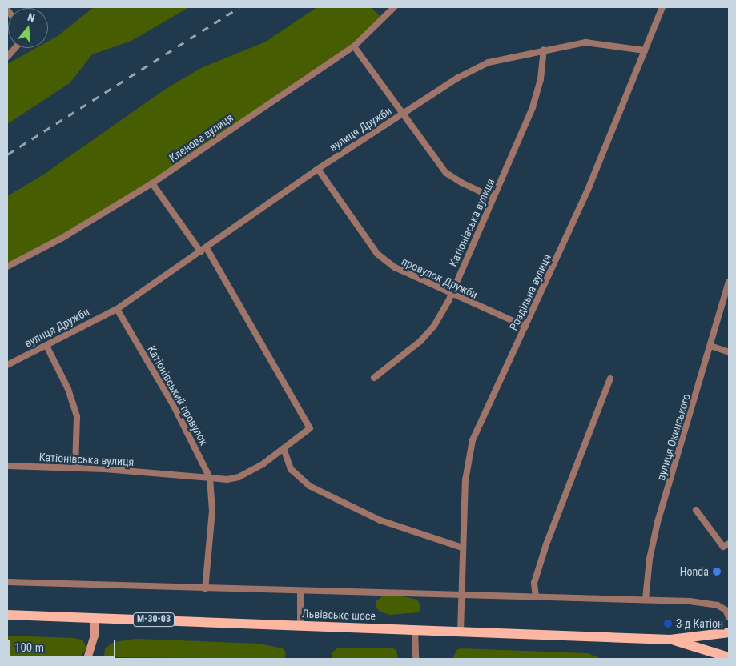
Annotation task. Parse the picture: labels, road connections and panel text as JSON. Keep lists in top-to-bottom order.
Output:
{
  "streets": {
    "main road": ["Львівське шосе", "М-30-03"],
    "street": [
      "вулиця Дружби",
      "Кленова вулиця",
      "Катіонівська вулиця",
      "провулок Дружби",
      "Роздільна вулиця",
      "Катіонівський провулок",
      "вулиця Окинського"
    ]
  },
  "crossings": [
    ["вулиця Дружби", "Катіонівська вулиця"],
    ["вулиця Дружби", "провулок Дружби"],
    ["вулиця Дружби", "Роздільна вулиця"],
    ["вулиця Дружби", "Катіонівський провулок"],
    ["Катіонівська вулиця", "провулок Дружби"],
    ["Катіонівська вулиця", "Катіонівський провулок"],
    ["провулок Дружби", "Роздільна вулиця"],
    ["Роздільна вулиця", "Львівське шосе"]
  ],
  "places": ["Honda", "З-д Катіон"],
  "scale_bar": "100 m",
  "north": "top"
}
